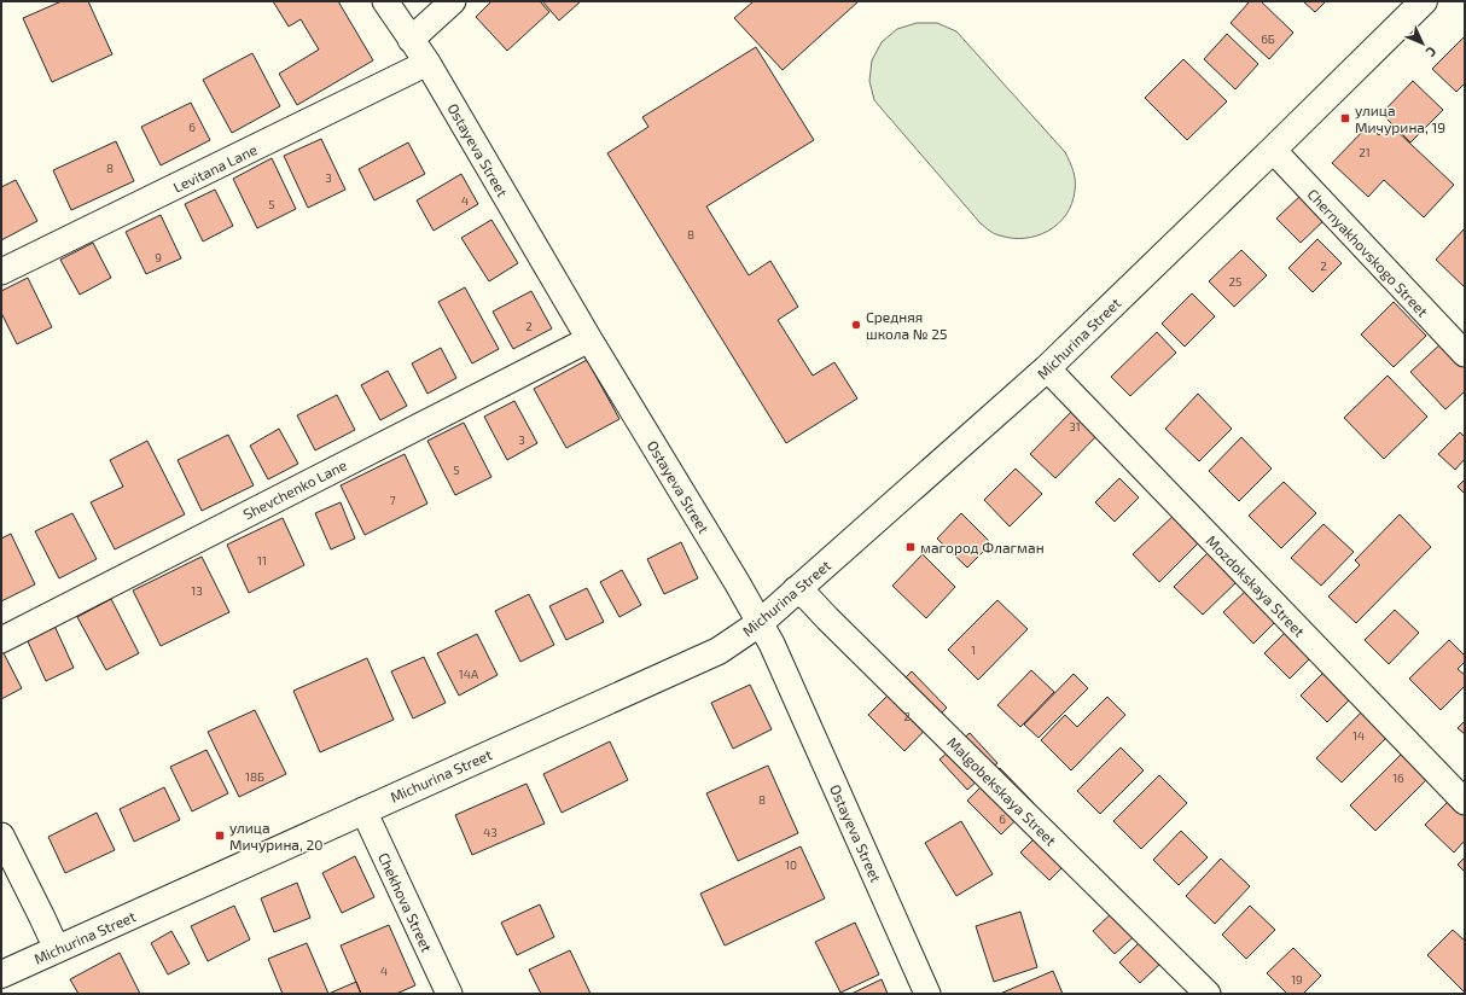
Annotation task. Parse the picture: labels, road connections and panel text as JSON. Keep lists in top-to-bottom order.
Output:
{
  "streets": {
    "street": [
      "Ostayeva Street",
      "Levitana Lane",
      "Chernyakhovskogo Street",
      "Michurina Street",
      "Shevchenko Lane",
      "Mozdokskaya Street",
      "Malgobekskaya Street",
      "Chekhova Street"
    ]
  },
  "crossings": [
    ["Ostayeva Street", "Levitana Lane"],
    ["Ostayeva Street", "Michurina Street"],
    ["Ostayeva Street", "Shevchenko Lane"],
    ["Chernyakhovskogo Street", "Michurina Street"],
    ["Michurina Street", "Mozdokskaya Street"],
    ["Michurina Street", "Malgobekskaya Street"],
    ["Michurina Street", "Chekhova Street"]
  ],
  "places": {
    "transit": ["улица Мичурина, 19", "магород Флагман", "улица Мичурина, 20"],
    "other": ["Средняя школа № 25"]
  },
  "house_numbers": [
    "6Б",
    "6",
    "21",
    "8",
    "3",
    "4",
    "5",
    "8",
    "9",
    "2",
    "25",
    "2",
    "31",
    "3",
    "5",
    "7",
    "11",
    "13",
    "1",
    "14А",
    "2",
    "14",
    "18Б",
    "16",
    "8",
    "6",
    "43",
    "10",
    "4",
    "19"
  ],
  "north": "bottom right"
}
